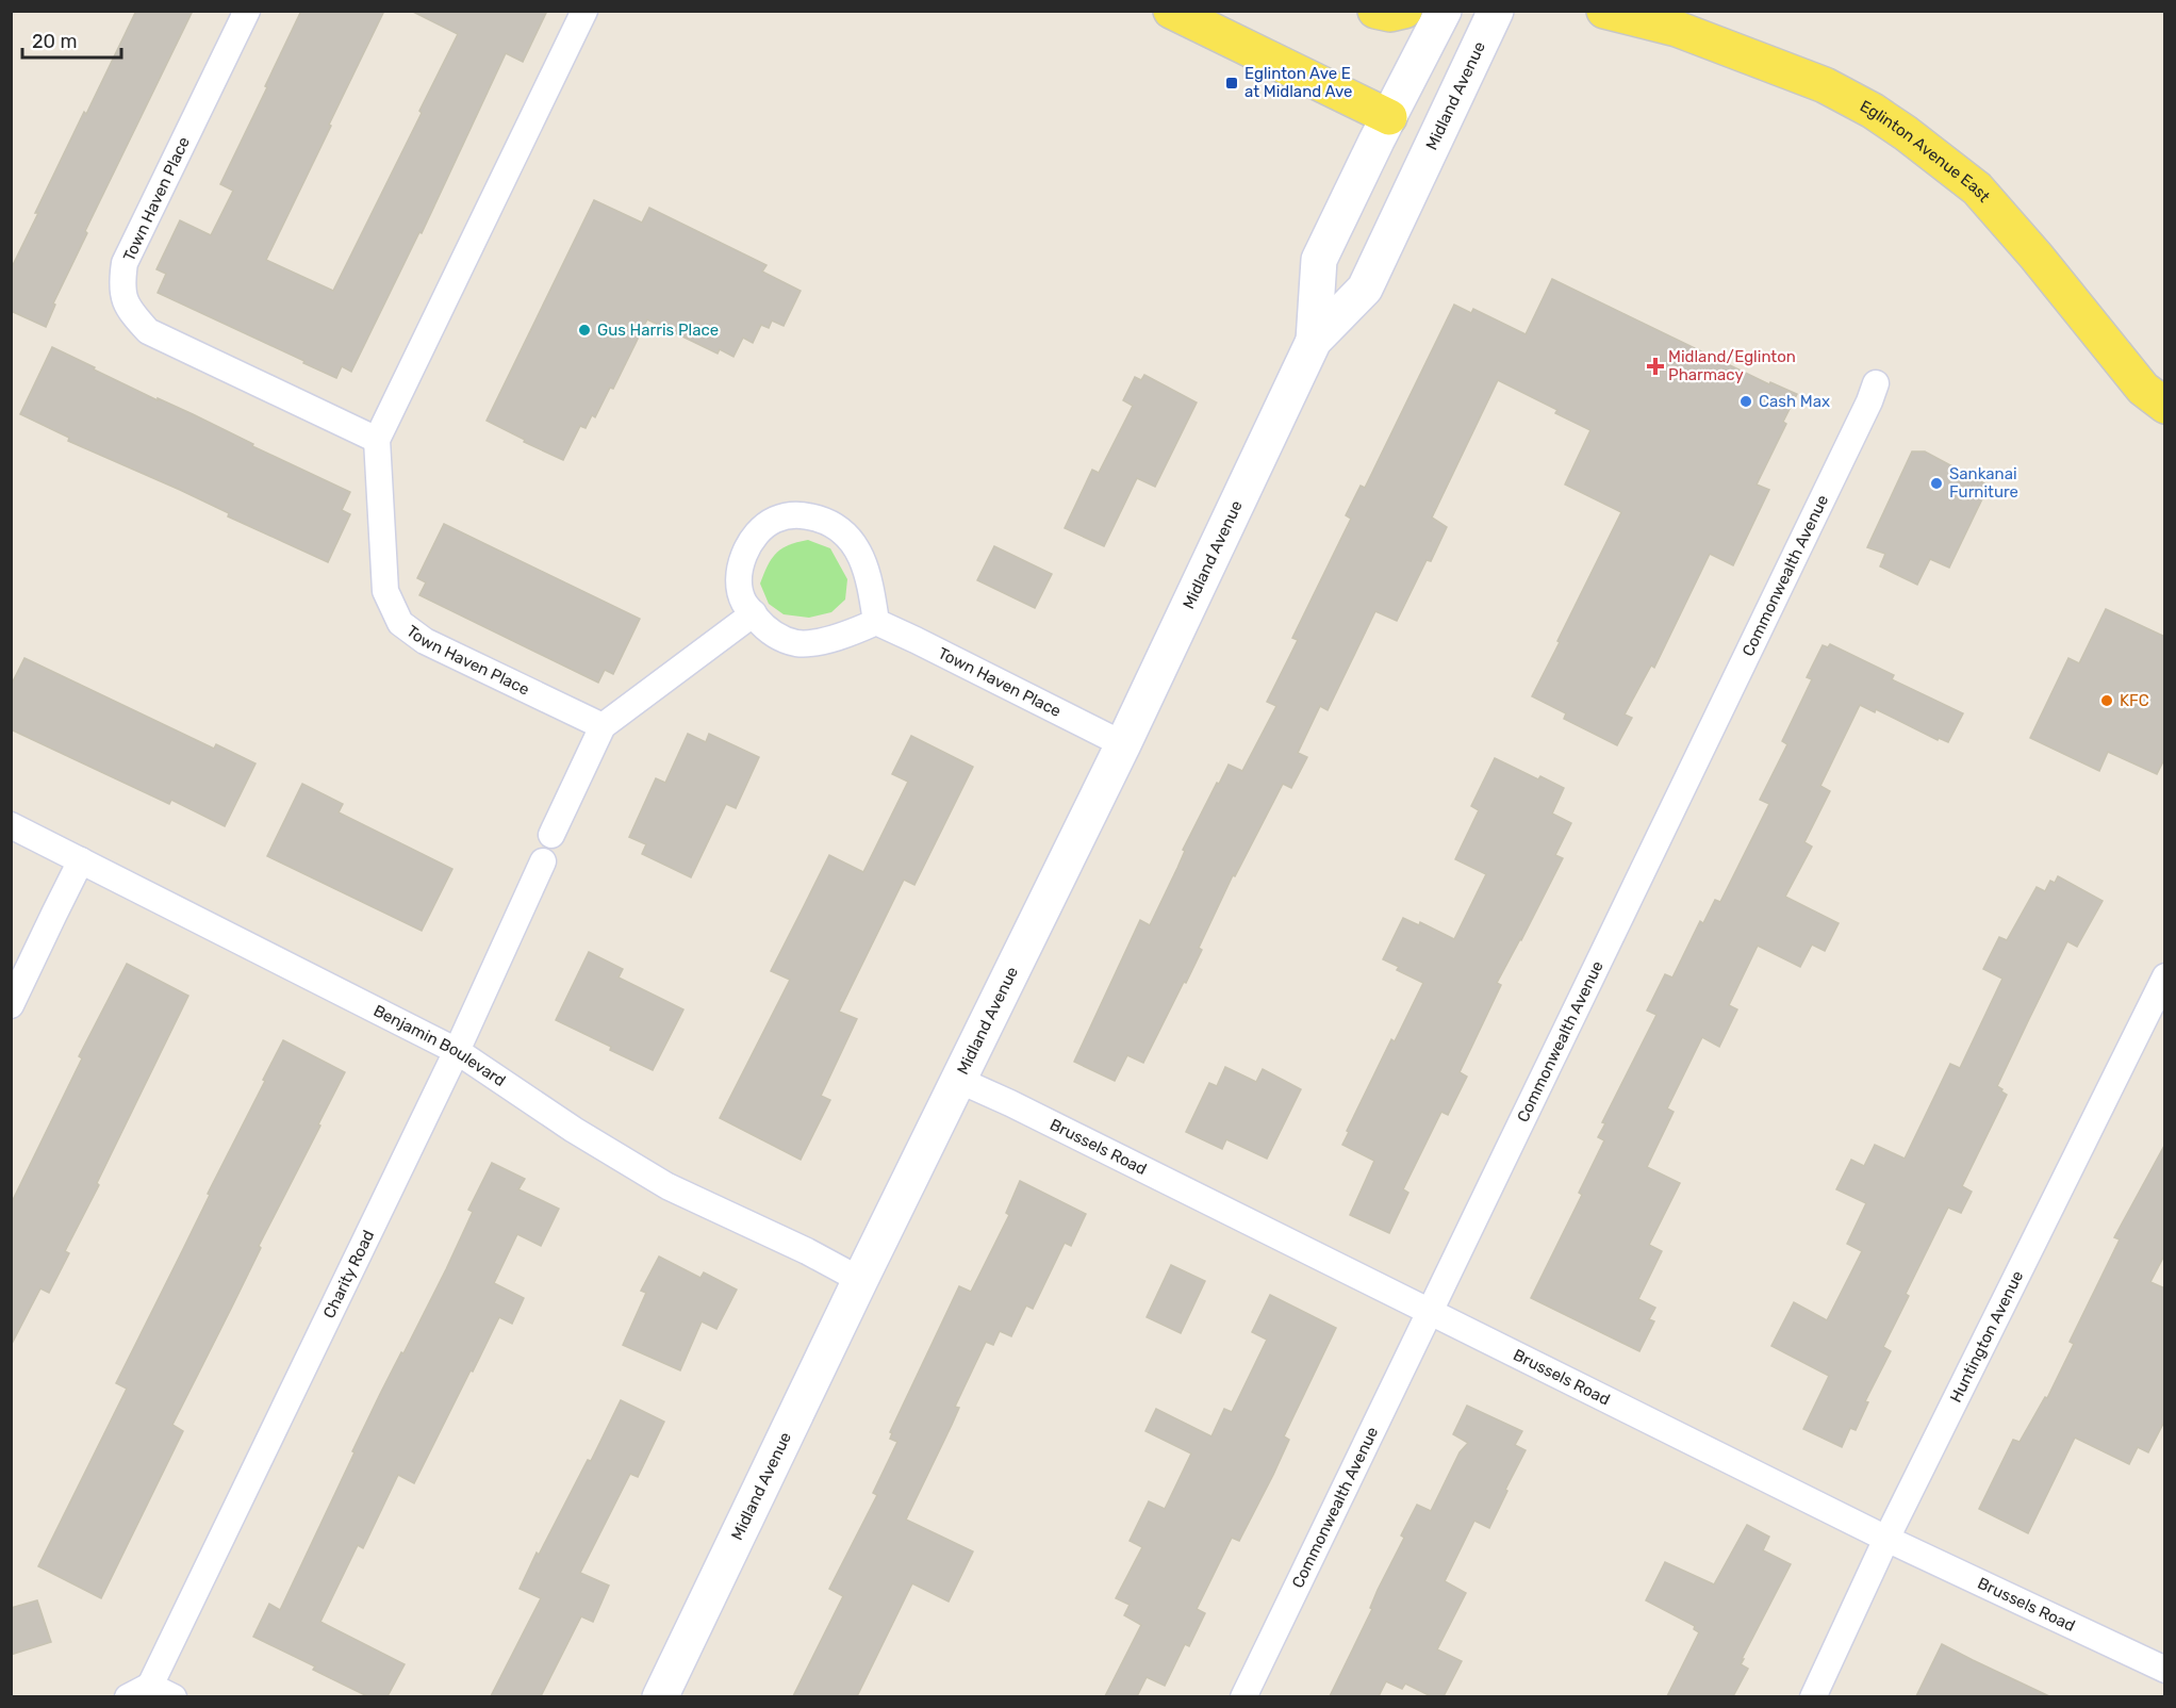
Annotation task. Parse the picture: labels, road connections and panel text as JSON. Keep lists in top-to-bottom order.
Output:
{
  "streets": {
    "main road": ["Midland Avenue", "Eglinton Avenue East"],
    "street": [
      "Town Haven Place",
      "Commonwealth Avenue",
      "Benjamin Boulevard",
      "Brussels Road",
      "Charity Road",
      "Huntington Avenue"
    ]
  },
  "crossings": [
    ["Midland Avenue", "Town Haven Place"],
    ["Midland Avenue", "Benjamin Boulevard"],
    ["Midland Avenue", "Brussels Road"],
    ["Commonwealth Avenue", "Brussels Road"],
    ["Benjamin Boulevard", "Charity Road"],
    ["Brussels Road", "Huntington Avenue"]
  ],
  "places": {
    "transit": ["Eglinton Ave E at Midland Ave"],
    "other": [
      "Gus Harris Place",
      "Cash Max",
      "Sankanai Furniture",
      "KFC"
    ],
    "health": ["Midland/Eglinton Pharmacy"]
  },
  "scale_bar": "20 m"
}
